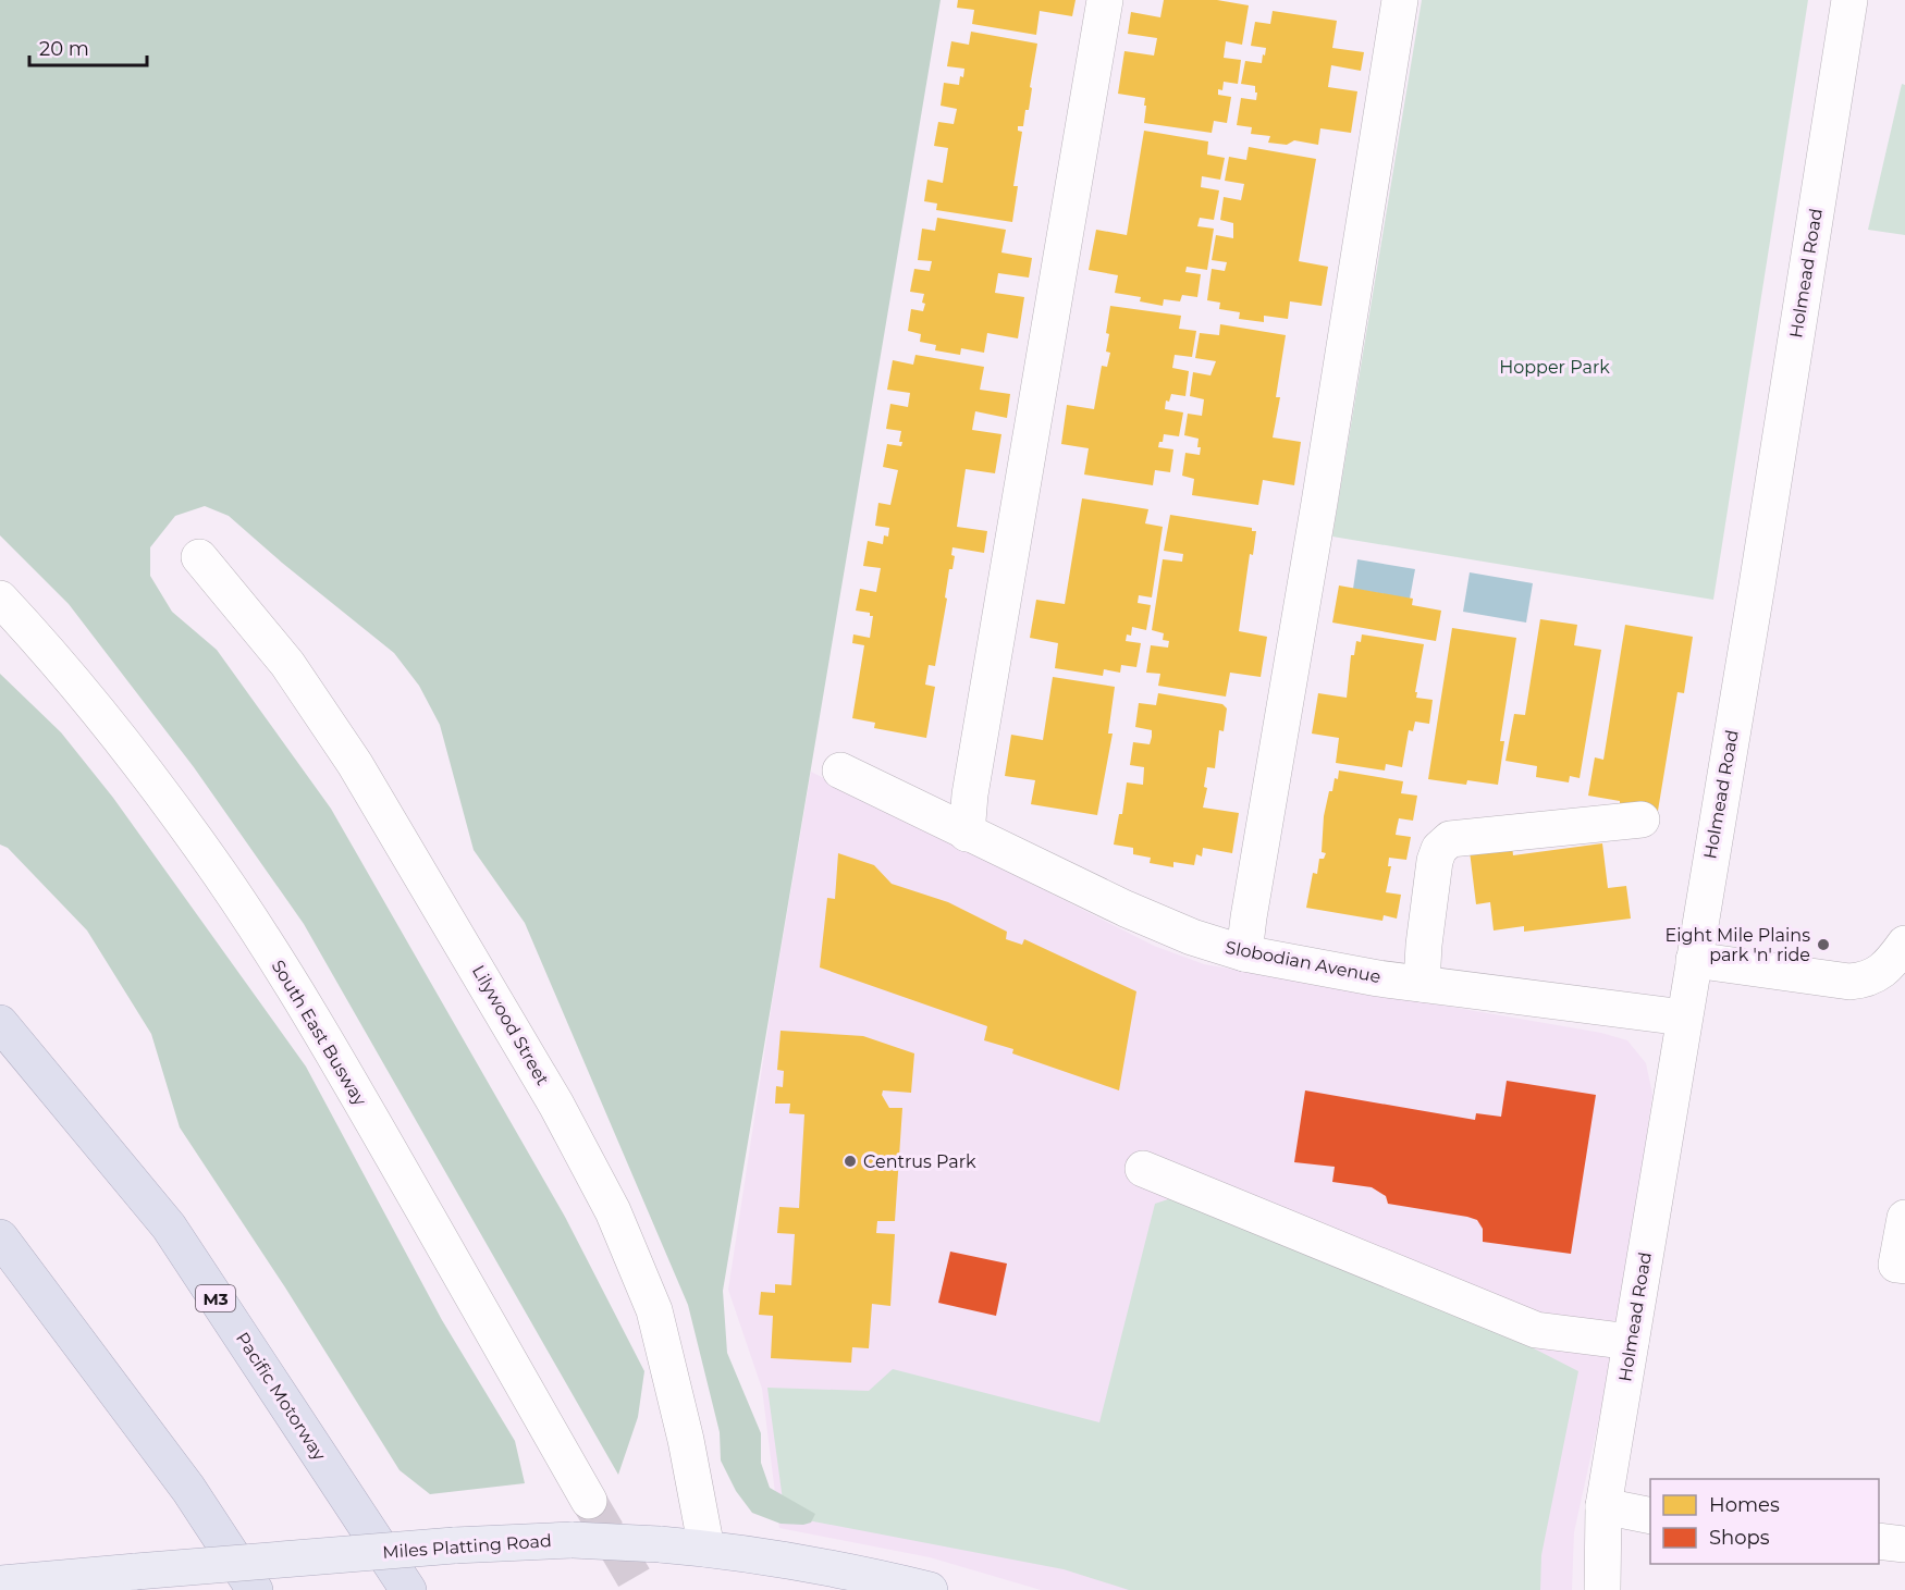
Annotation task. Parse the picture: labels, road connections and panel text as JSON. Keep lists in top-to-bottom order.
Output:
{
  "streets": {
    "highway": ["M3", "Pacific Motorway"],
    "main road": ["Miles Platting Road"],
    "street": [
      "Holmead Road",
      "Slobodian Avenue",
      "Lilywood Street",
      "South East Busway"
    ]
  },
  "crossings": [
    ["Holmead Road", "Slobodian Avenue"],
    ["Lilywood Street", "Miles Platting Road"]
  ],
  "parks": ["Hopper Park"],
  "places": ["Eight Mile Plains park 'n' ride", "Centrus Park"],
  "legend": ["Homes", "Shops"],
  "scale_bar": "20 m"
}
